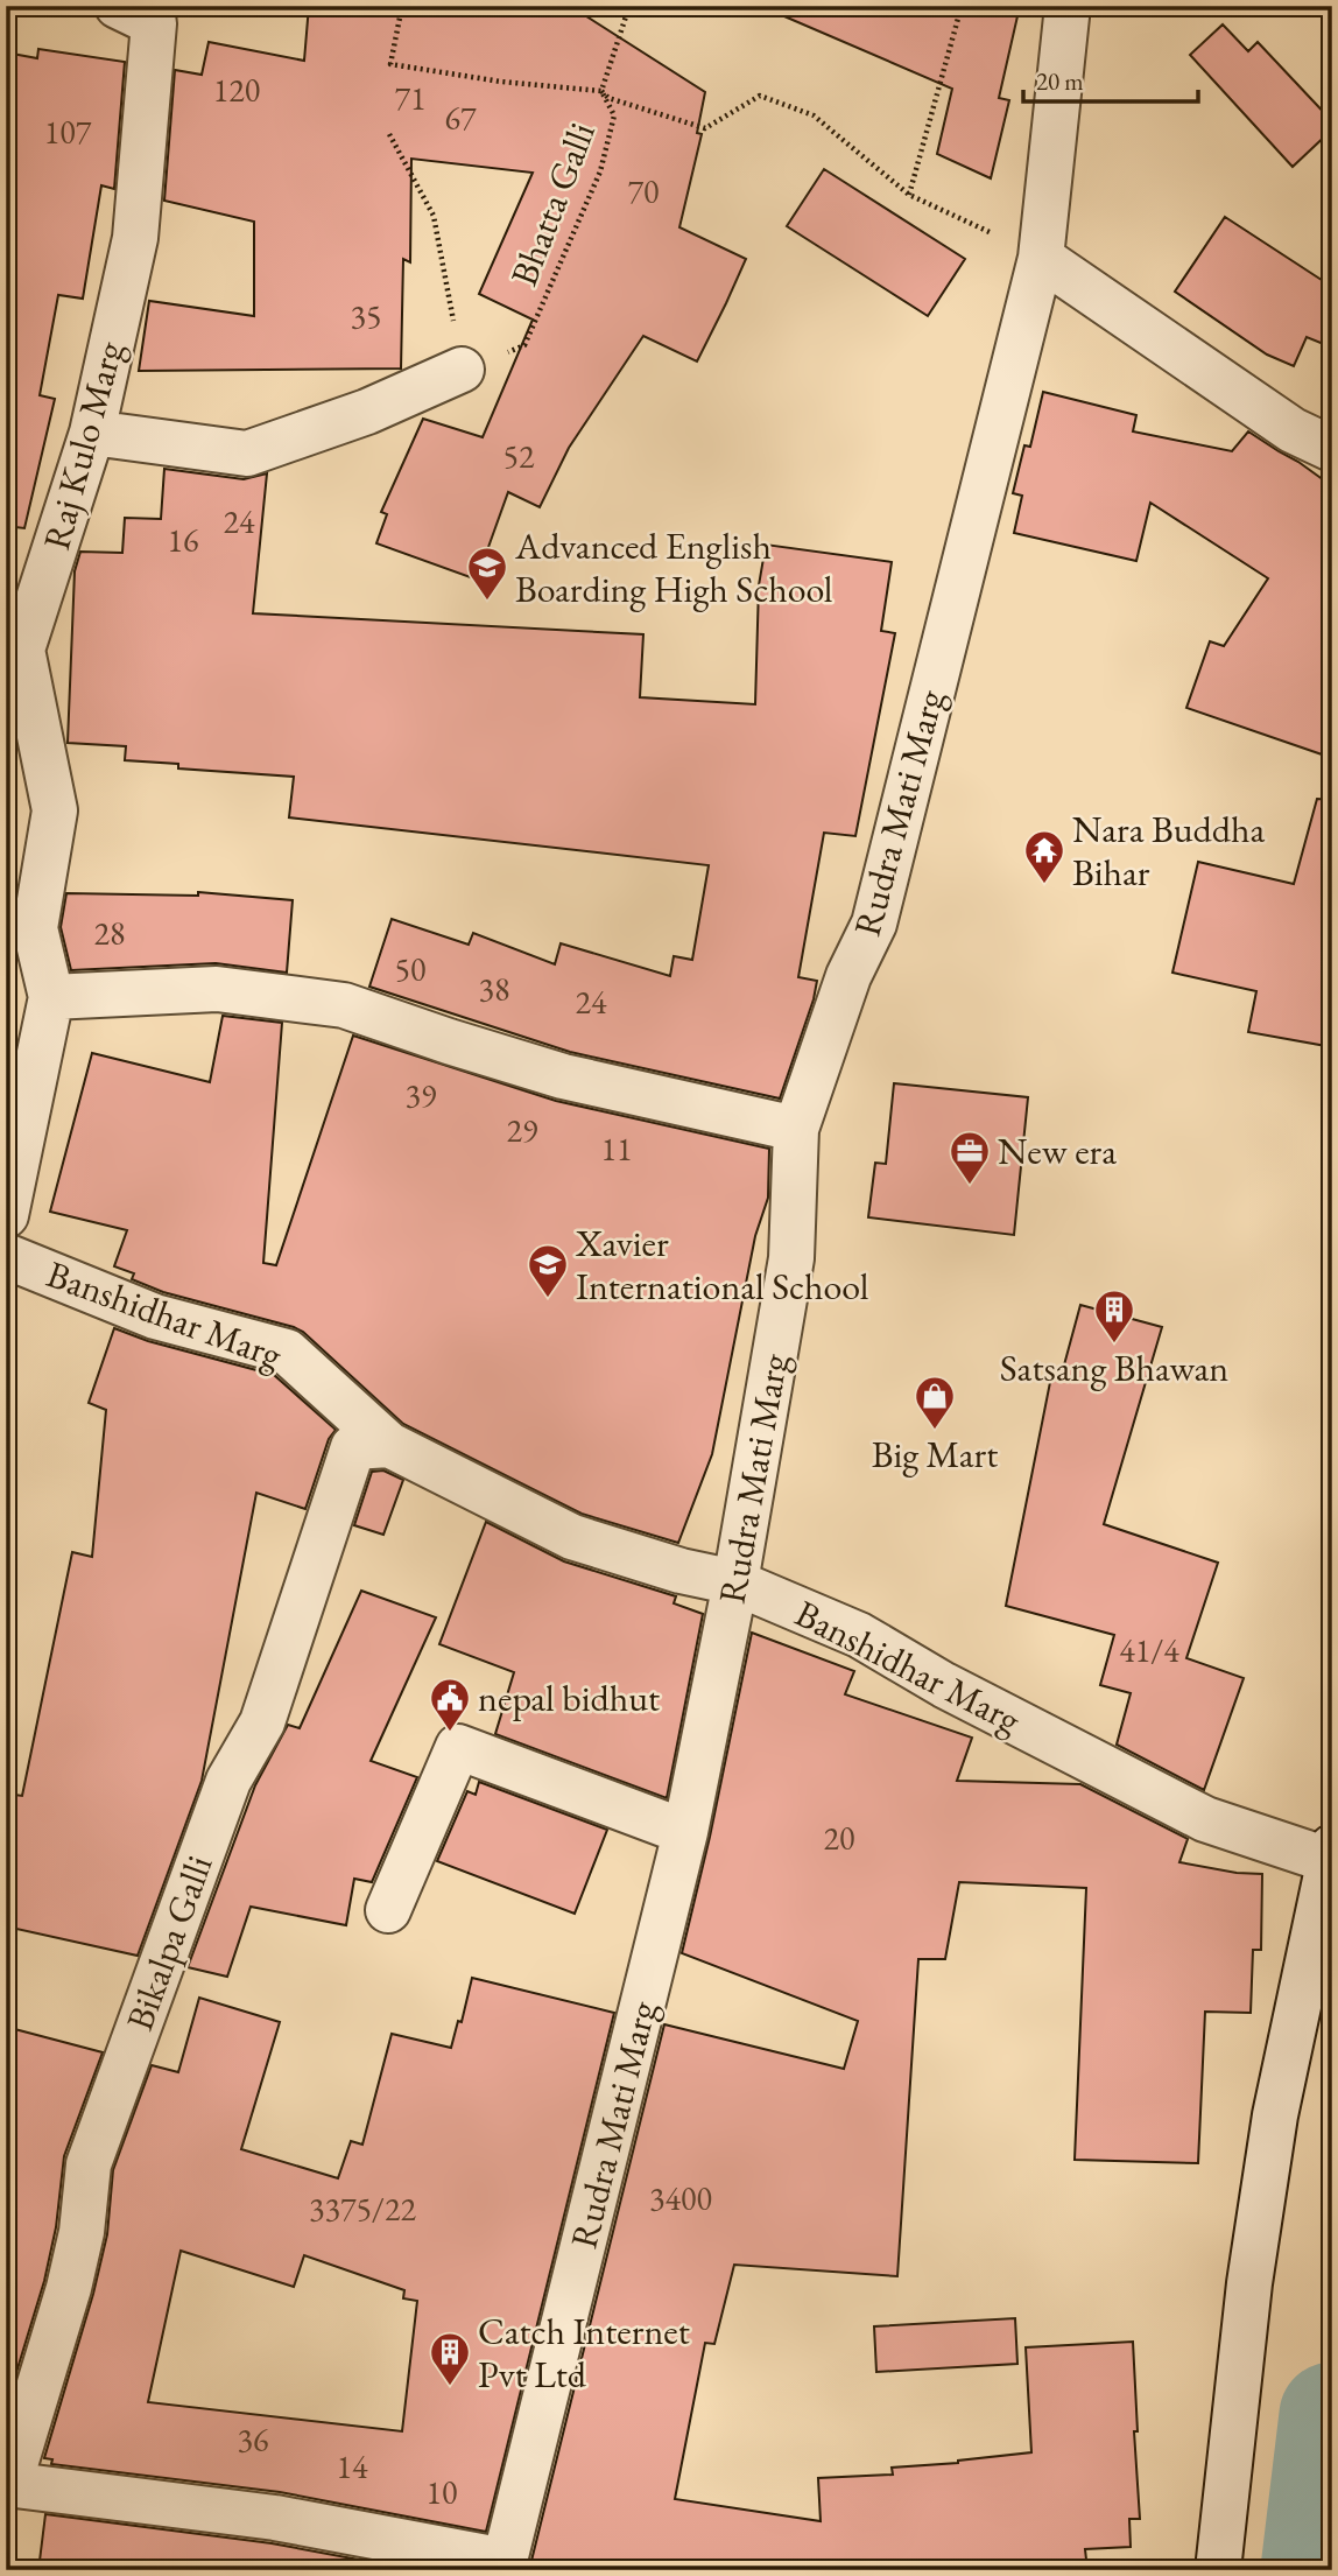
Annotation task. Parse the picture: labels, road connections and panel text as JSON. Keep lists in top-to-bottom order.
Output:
{
  "streets": {
    "street": [
      "Raj Kulo Marg",
      "Rudra Mati Marg",
      "Banshidhar Marg",
      "Bikalpa Galli"
    ],
    "path": ["Bhatta Galli"]
  },
  "crossings": [
    ["Rudra Mati Marg", "Banshidhar Marg"],
    ["Banshidhar Marg", "Bikalpa Galli"]
  ],
  "places": {
    "school or university": ["Advanced English Boarding High School", "Xavier International School"],
    "temple": ["Nara Buddha Bihar"],
    "office": ["New era"],
    "building": ["Satsang Bhawan", "Catch Internet Pvt Ltd"],
    "shop": ["Big Mart"],
    "public building": ["nepal bidhut"]
  },
  "house_numbers": [
    "120",
    "71",
    "67",
    "107",
    "70",
    "35",
    "52",
    "24",
    "16",
    "28",
    "50",
    "38",
    "24",
    "39",
    "29",
    "11",
    "41/4",
    "20",
    "3400",
    "3375/22",
    "36",
    "14",
    "10"
  ],
  "scale_bar": "20 m"
}
